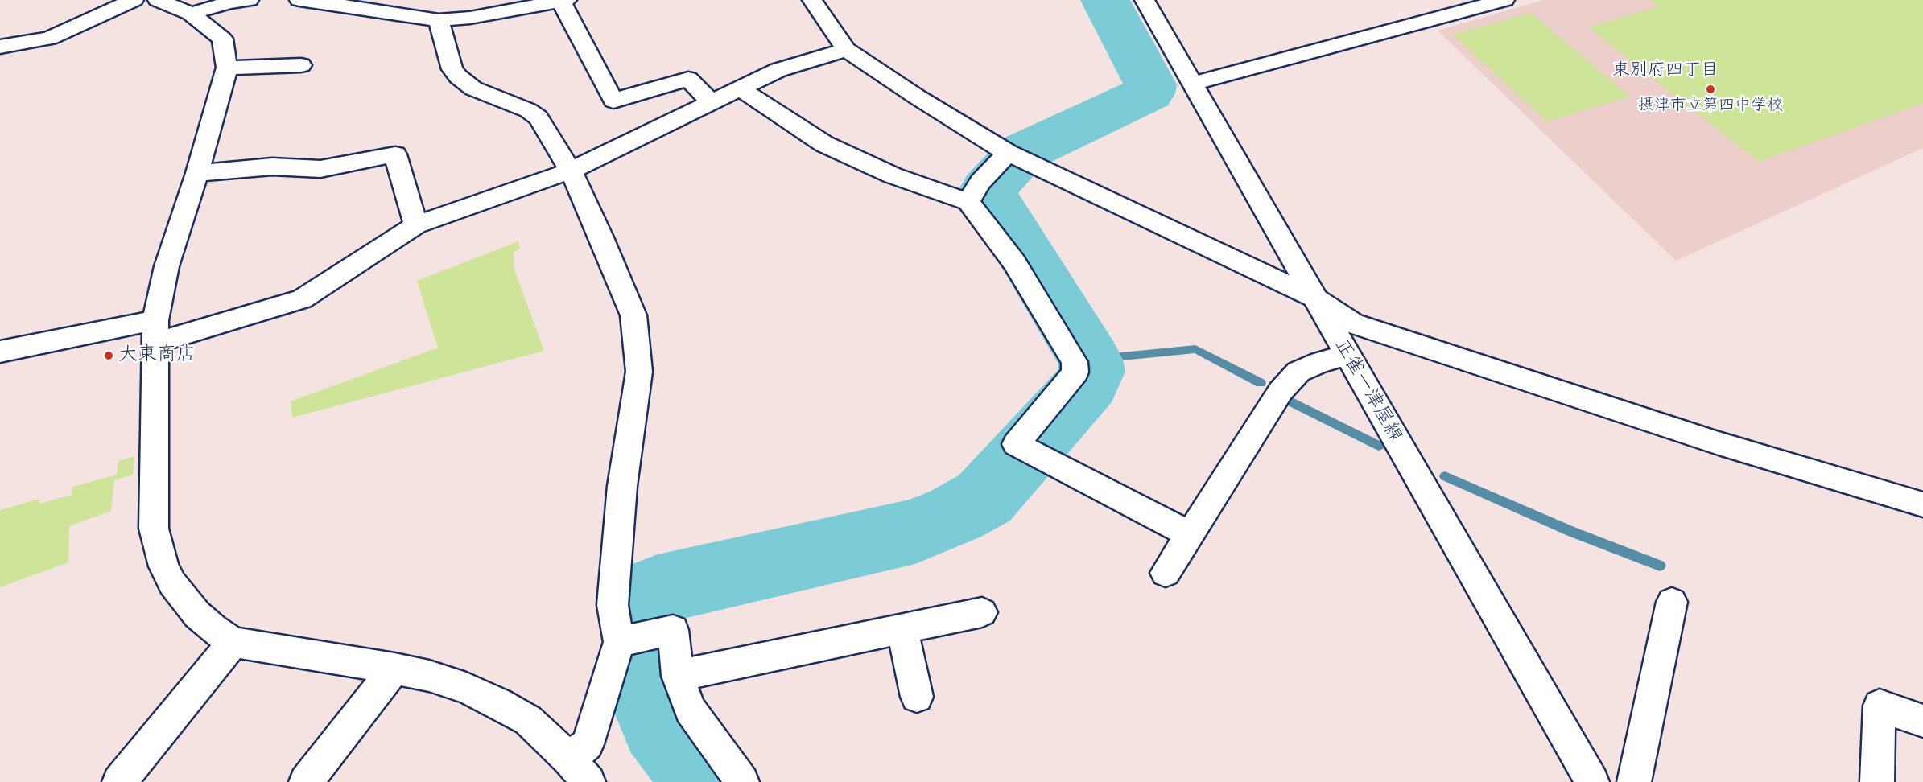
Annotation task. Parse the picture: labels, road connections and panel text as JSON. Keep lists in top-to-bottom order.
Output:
{
  "streets": {
    "street": ["正雀一津屋線"]
  },
  "districts": ["東別府四丁目"],
  "places": ["摂津市立第四中学校", "大東商店"]
}
